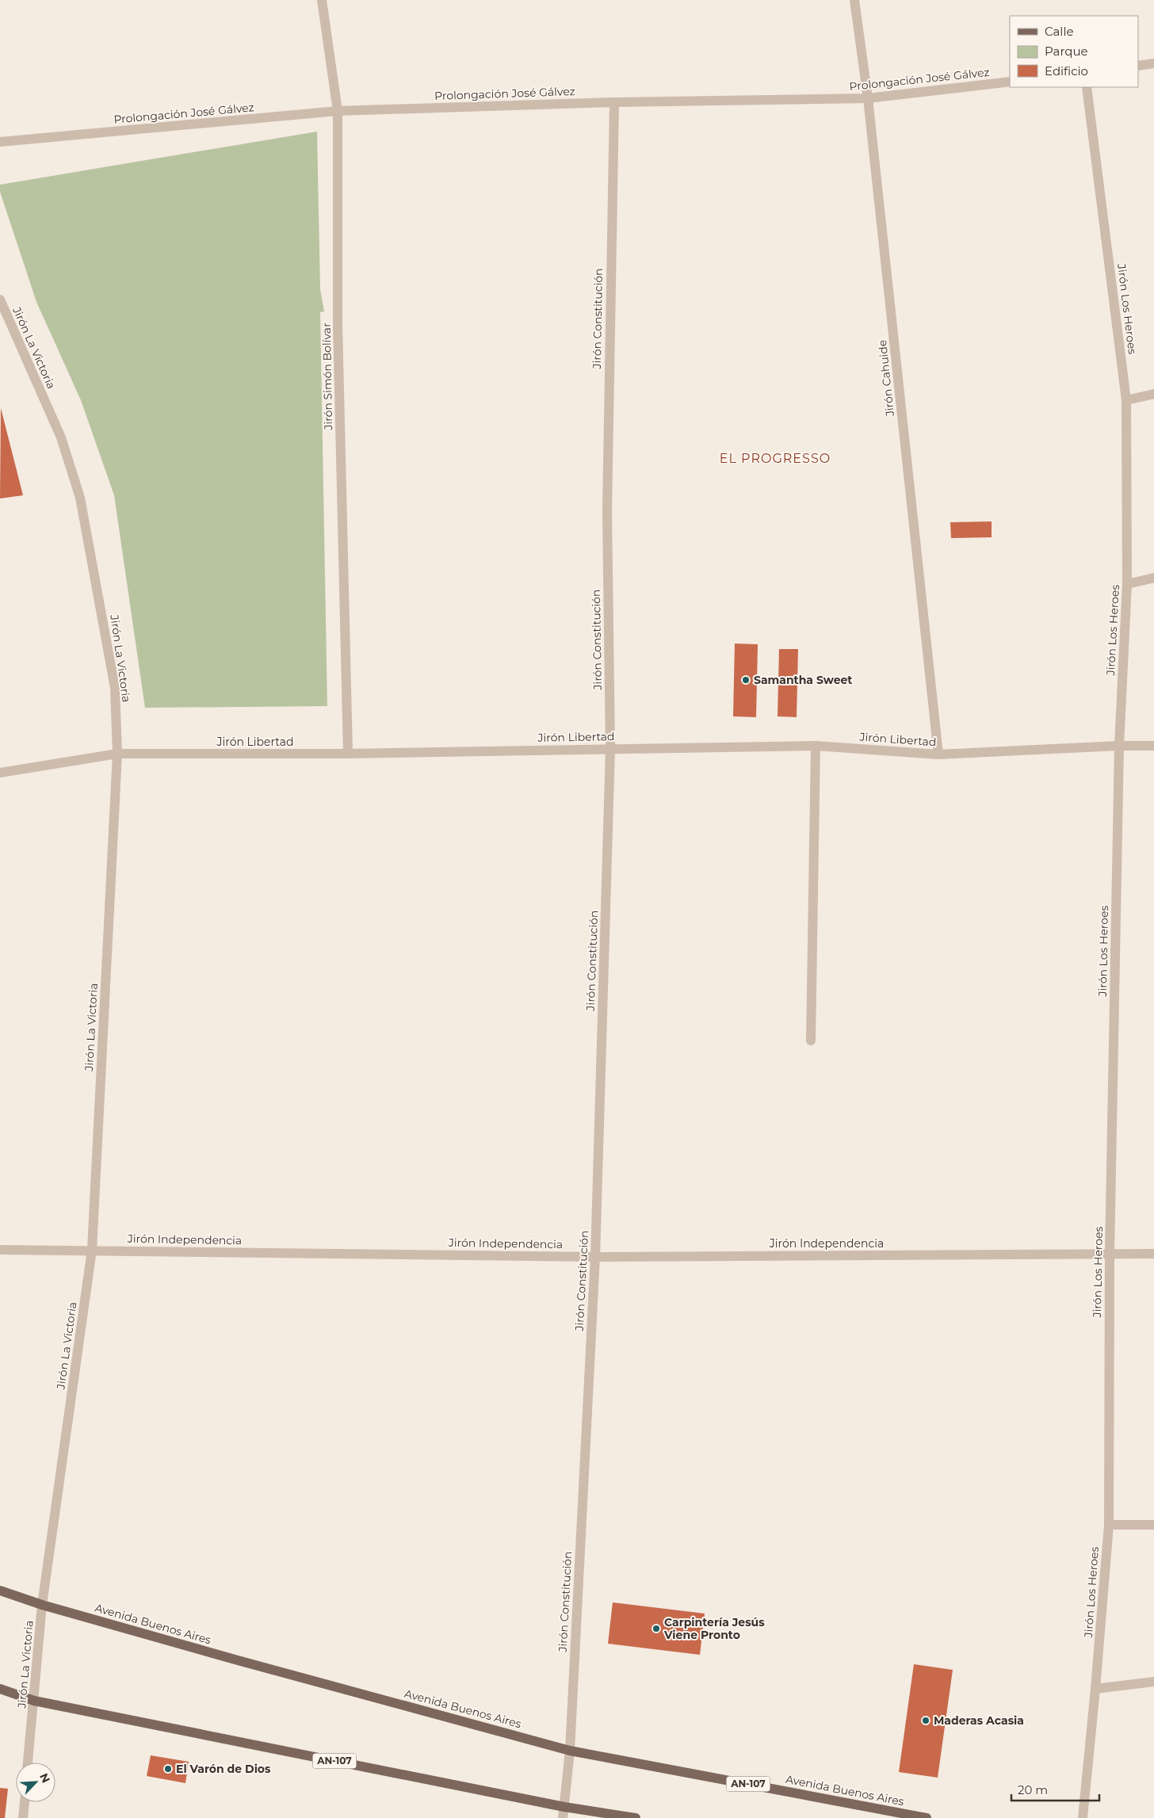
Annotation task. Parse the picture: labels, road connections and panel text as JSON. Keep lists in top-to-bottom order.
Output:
{
  "streets": {
    "main road": ["Avenida Buenos Aires", "AN-107"],
    "street": [
      "Prolongación José Gálvez",
      "Jirón Los Heroes",
      "Jirón Constitución",
      "Jirón La Victoria",
      "Jirón Simón Bolívar",
      "Jirón Cahuide",
      "Jirón Libertad",
      "Jirón Independencia"
    ]
  },
  "crossings": [
    ["Prolongación José Gálvez", "Jirón Constitución"],
    ["Prolongación José Gálvez", "Jirón Simón Bolívar"],
    ["Prolongación José Gálvez", "Jirón Cahuide"],
    ["Jirón Los Heroes", "Jirón Libertad"],
    ["Jirón Los Heroes", "Jirón Independencia"],
    ["Jirón Constitución", "Jirón Libertad"],
    ["Jirón Constitución", "Jirón Independencia"],
    ["Jirón Constitución", "Avenida Buenos Aires"],
    ["Jirón Constitución", "AN-107"],
    ["Jirón La Victoria", "Jirón Libertad"],
    ["Jirón La Victoria", "Jirón Independencia"],
    ["Jirón La Victoria", "Avenida Buenos Aires"],
    ["Jirón La Victoria", "AN-107"],
    ["Jirón Simón Bolívar", "Jirón Libertad"],
    ["Jirón Cahuide", "Jirón Libertad"]
  ],
  "districts": ["EL PROGRESSO"],
  "places": [
    "Samantha Sweet",
    "Carpintería Jesús Viene Pronto",
    "Maderas Acasia",
    "El Varón de Dios"
  ],
  "legend": ["Calle", "Parque", "Edificio"],
  "scale_bar": "20 m",
  "north": "top right"
}
